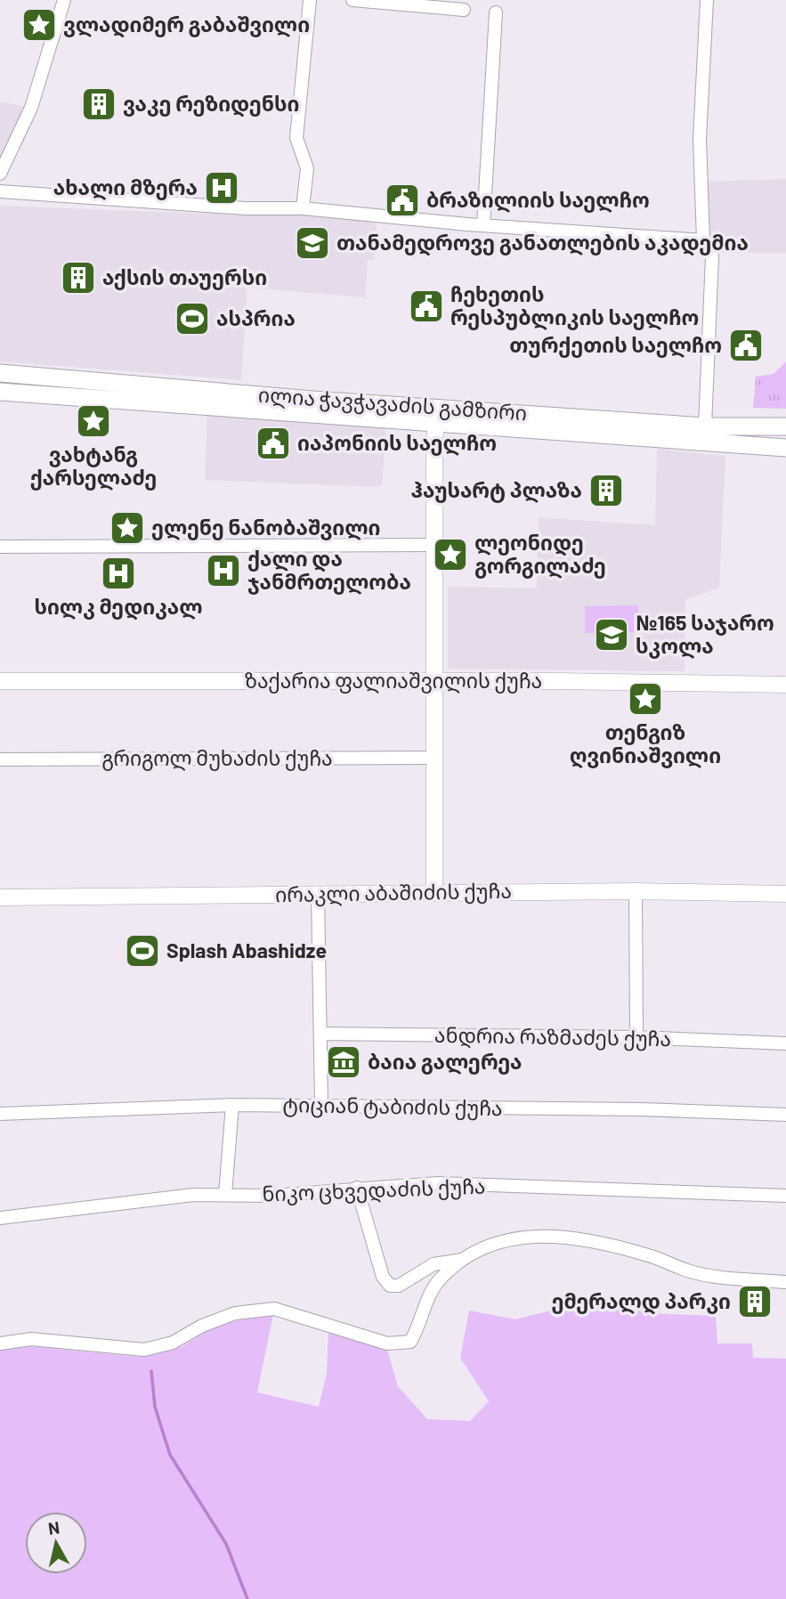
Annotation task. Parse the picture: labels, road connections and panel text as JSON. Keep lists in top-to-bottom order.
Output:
{
  "streets": {
    "main road": ["ილია ჭავჭავაძის გამზირი"],
    "street": [
      "ზაქარია ფალიაშვილის ქუჩა",
      "გრიგოლ მუხაძის ქუჩა",
      "ირაკლი აბაშიძის ქუჩა",
      "ანდრია რაზმაძეს ქუჩა",
      "ტიციან ტაბიძის ქუჩა",
      "ნიკო ცხვედაძის ქუჩა"
    ]
  },
  "places": {
    "place": [
      "ვლადიმერ გაბაშვილი",
      "ვახტანგ ქარსელაძე",
      "ელენე ნანობაშვილი",
      "ლეონიდე გორგილაძე",
      "თენგიზ ღვინიაშვილი"
    ],
    "building": [
      "ვაკე რეზიდენსი",
      "აქსის თაუერსი",
      "ჰაუსარტ პლაზა",
      "ემერალდ პარკი"
    ],
    "hospital": ["ახალი მზერა", "ქალი და ჯანმრთელობა", "სილკ მედიკალ"],
    "public building": [
      "ბრაზილიის საელჩო",
      "ჩეხეთის რესპუბლიკის საელჩო",
      "თურქეთის საელჩო",
      "იაპონიის საელჩო"
    ],
    "school or university": ["თანამედროვე განათლების აკადემია", "№165 საჯარო სკოლა"],
    "sports": ["ასპრია", "Splash Abashidze"],
    "museum": ["ბაია გალერეა"]
  },
  "north": "top"
}
